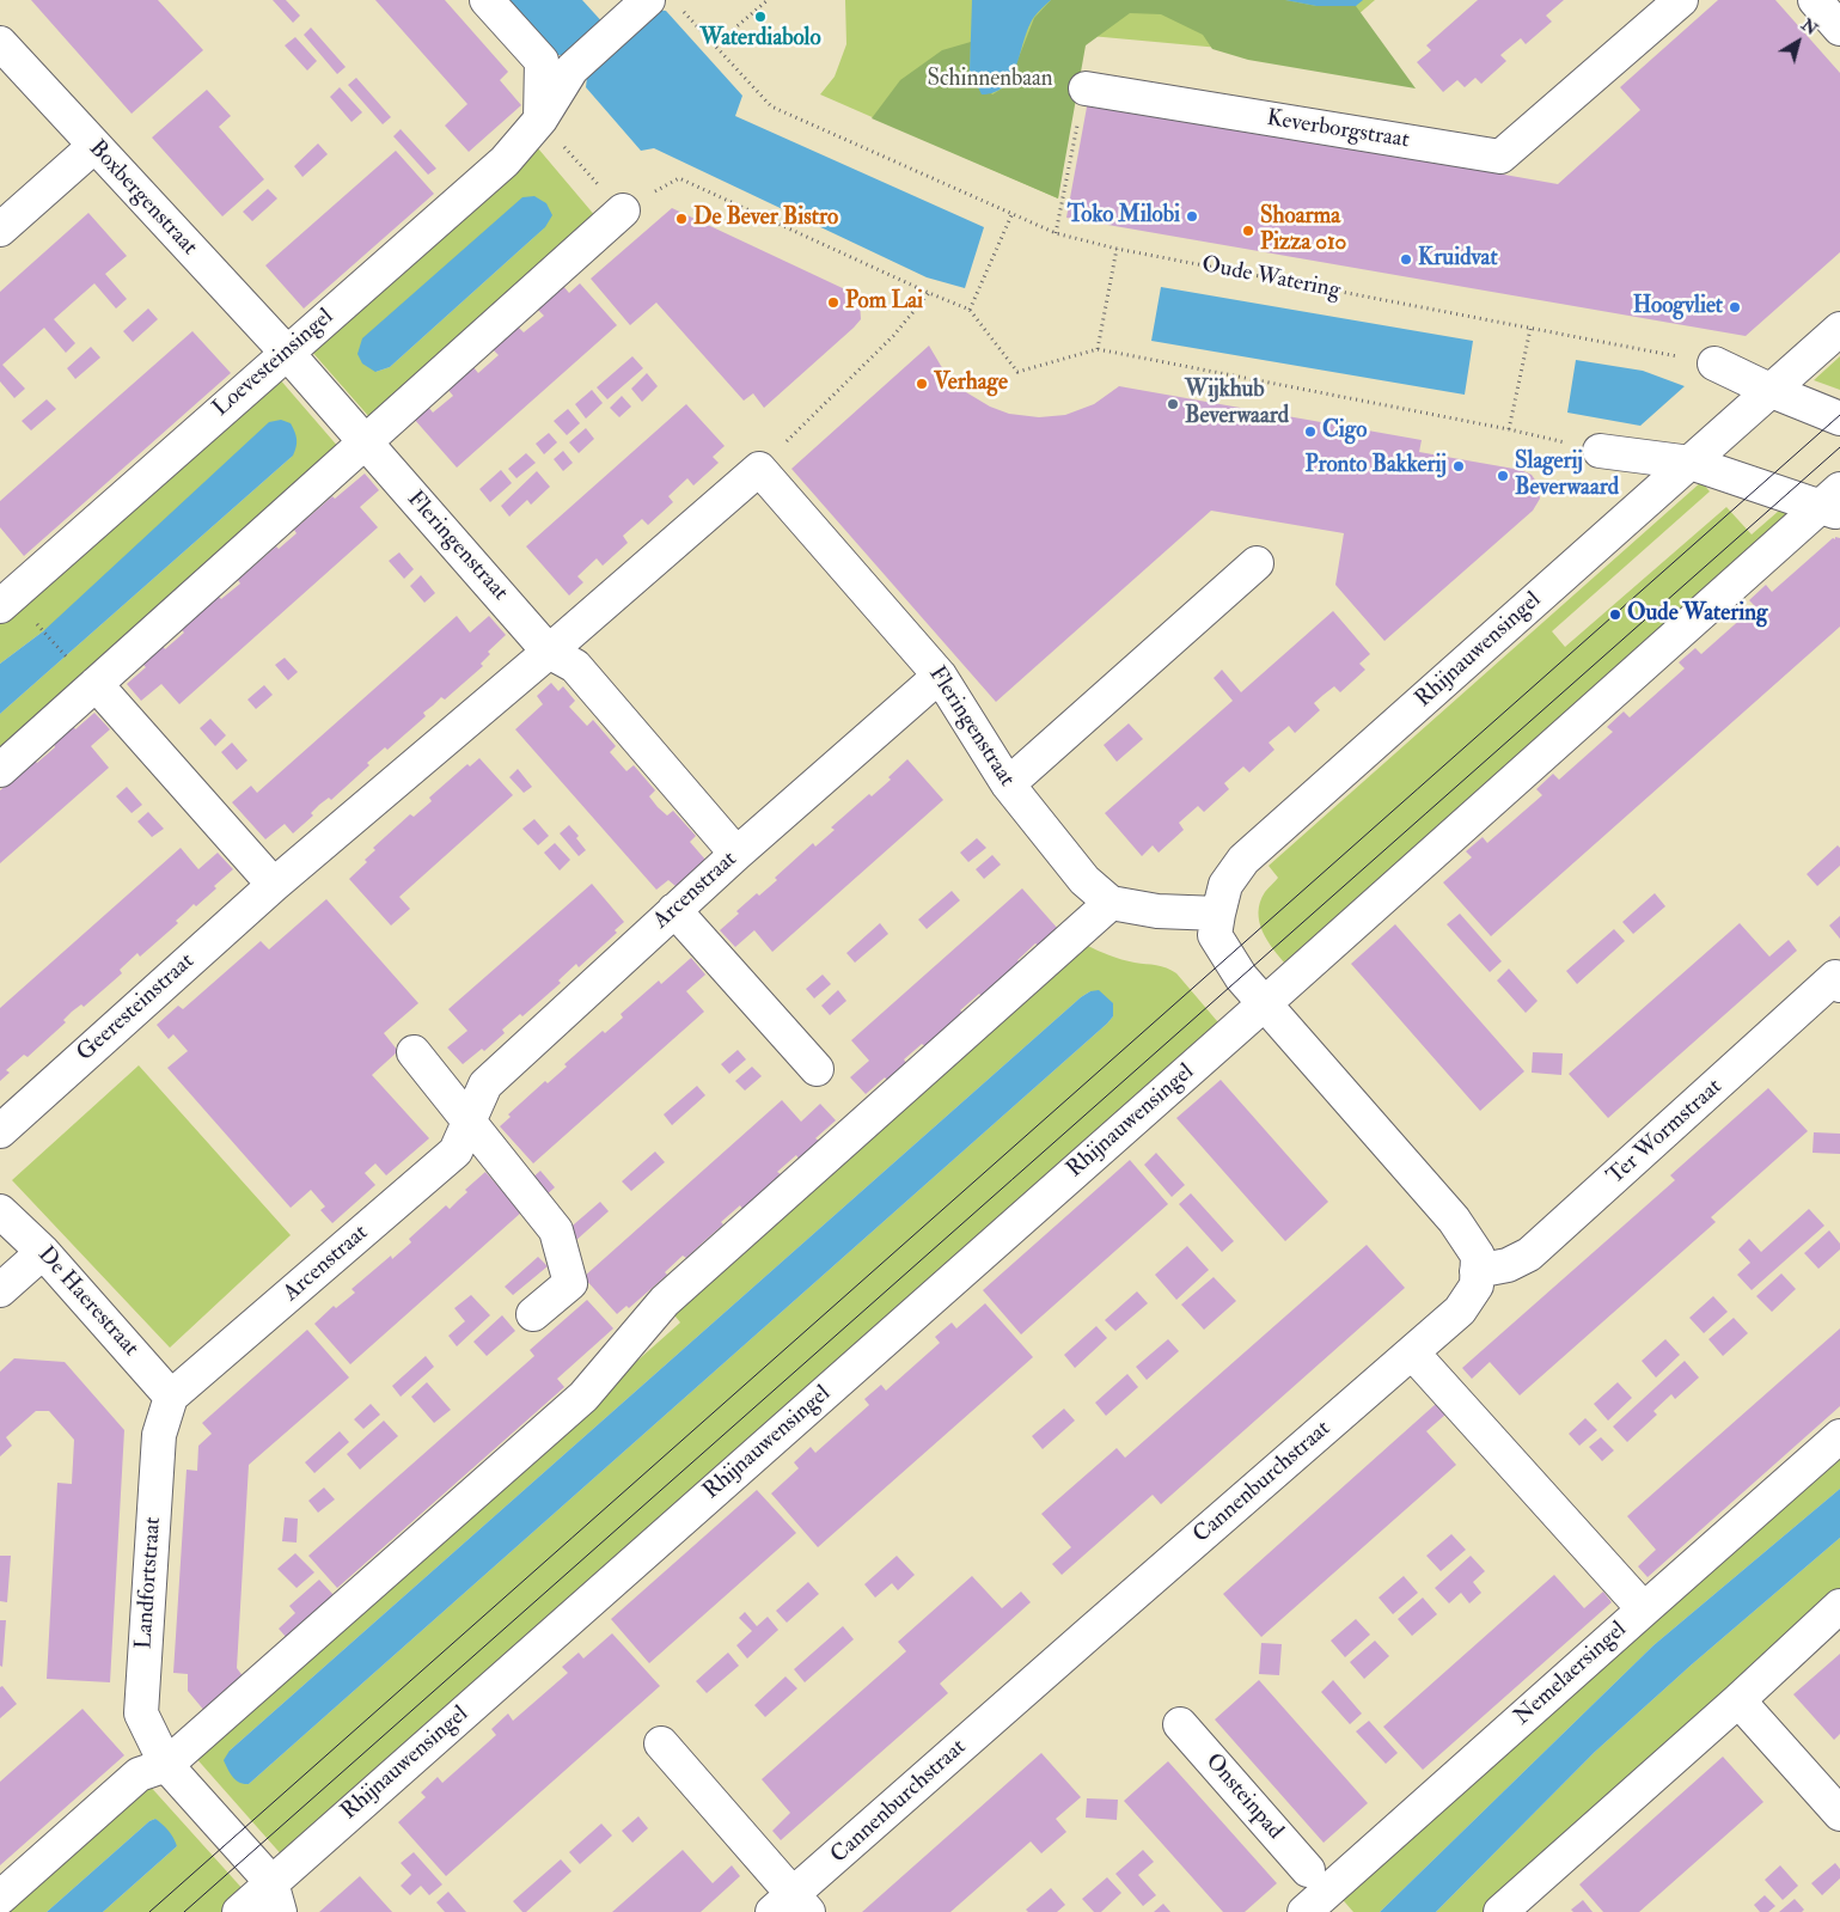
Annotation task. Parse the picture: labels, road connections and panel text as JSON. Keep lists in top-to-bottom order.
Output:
{
  "streets": {
    "street": [
      "Keverborgstraat",
      "Boxbergenstraat",
      "Loevesteinsingel",
      "Fleringenstraat",
      "Rhijnauwensingel",
      "Arcenstraat",
      "Geeresteinstraat",
      "Ter Wormstraat",
      "De Haerestraat",
      "Cannenburchstraat",
      "Landfortstraat",
      "Nemelaersingel",
      "Onsteinpad"
    ],
    "path": ["Oude Watering"]
  },
  "crossings": [
    ["Boxbergenstraat", "Loevesteinsingel"],
    ["Boxbergenstraat", "Fleringenstraat"],
    ["Fleringenstraat", "Arcenstraat"],
    ["Fleringenstraat", "Geeresteinstraat"],
    ["Arcenstraat", "De Haerestraat"],
    ["Arcenstraat", "Landfortstraat"],
    ["Ter Wormstraat", "Cannenburchstraat"],
    ["De Haerestraat", "Landfortstraat"]
  ],
  "parks": ["Schinnenbaan"],
  "places": [
    "Waterdiabolo",
    "Toko Milobi",
    "De Bever Bistro",
    "Shoarma Pizza 010",
    "Kruidvat",
    "Pom Lai",
    "Hoogvliet",
    "Verhage",
    "Wijkhub Beverwaard",
    "Cigo",
    "Pronto Bakkerij",
    "Slagerij Beverwaard",
    "Oude Watering"
  ],
  "north": "top right"
}
